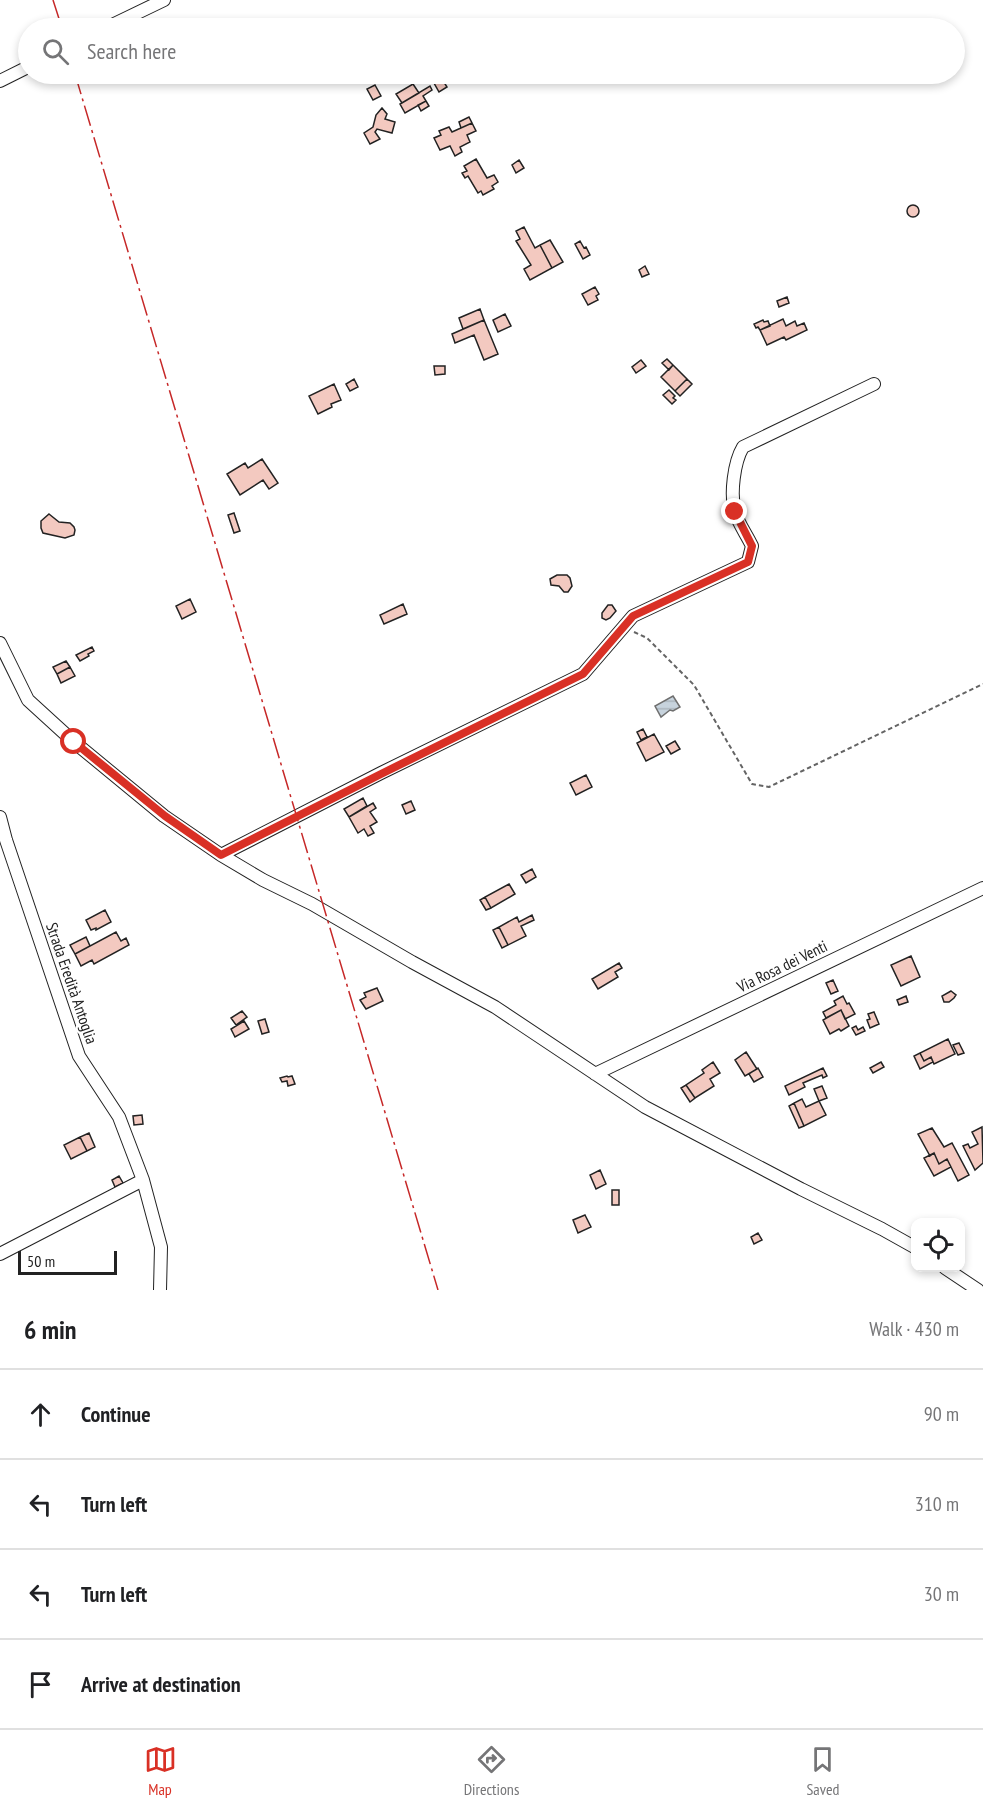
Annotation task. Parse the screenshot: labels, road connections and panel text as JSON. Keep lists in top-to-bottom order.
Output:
{
  "streets": {
    "street": ["Via Rosa dei Venti", "Strada Eredità Antoglia"]
  },
  "scale_bar": "50 m",
  "page": {
    "search": "Search here",
    "scale": "50 m",
    "heading": ["6 min", "Walk · 430 m"],
    "list": [
      ["Continue", "90 m"],
      ["Turn left", "310 m"],
      ["Turn left", "30 m"],
      "Arrive at destination"
    ],
    "nav": ["Map", "Directions", "Saved"]
  }
}
